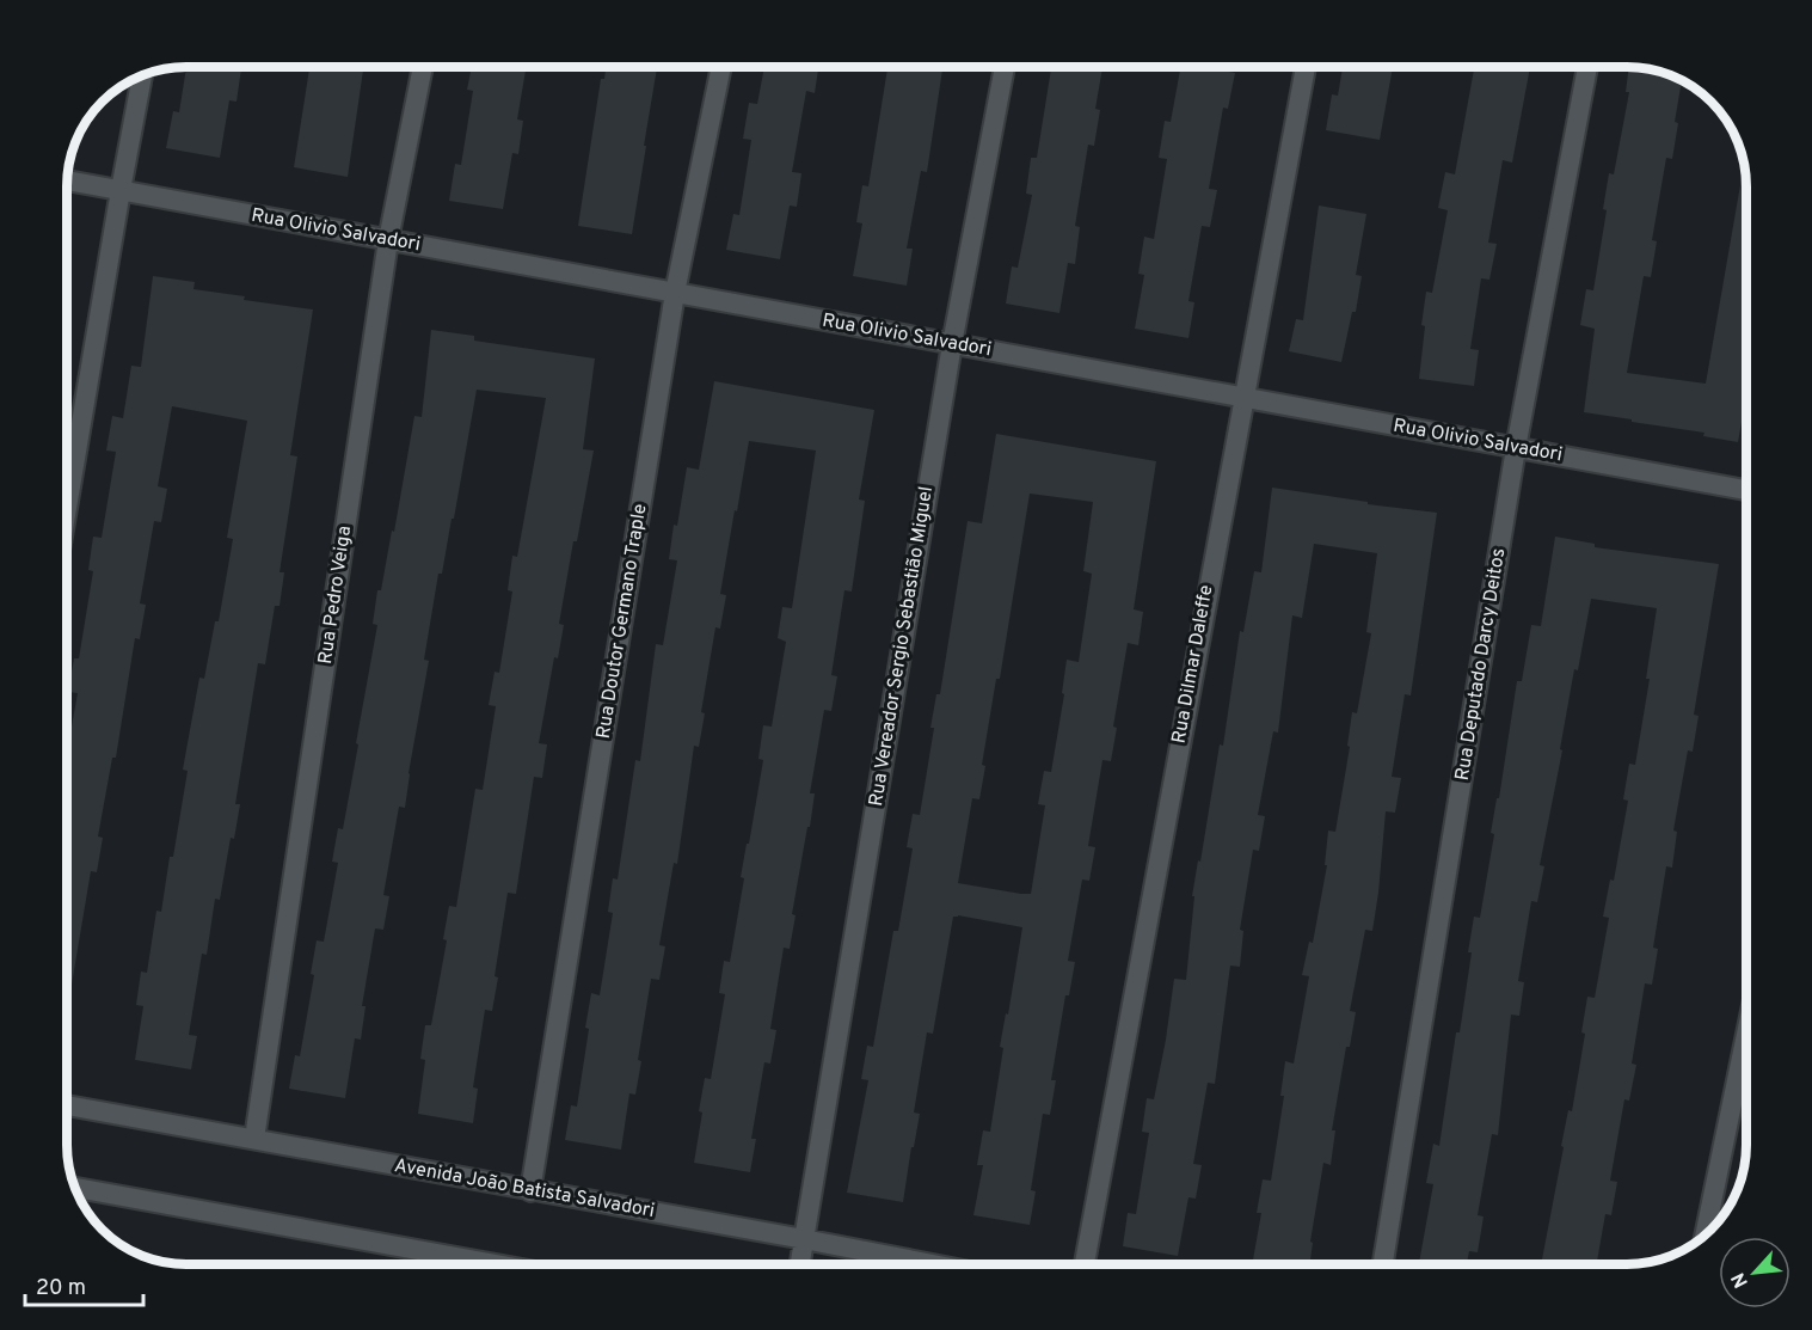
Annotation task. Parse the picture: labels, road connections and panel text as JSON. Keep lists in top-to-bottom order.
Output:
{
  "streets": {
    "street": [
      "Rua Olivio Salvadori",
      "Rua Pedro Veiga",
      "Rua Doutor Germano Traple",
      "Rua Vereador Sergio Sebastião Miguel",
      "Rua Dilmar Daleffe",
      "Rua Deputado Darcy Deitos",
      "Avenida João Batista Salvadori"
    ]
  },
  "crossings": [
    ["Rua Olivio Salvadori", "Rua Pedro Veiga"],
    ["Rua Olivio Salvadori", "Rua Doutor Germano Traple"],
    ["Rua Olivio Salvadori", "Rua Vereador Sergio Sebastião Miguel"],
    ["Rua Olivio Salvadori", "Rua Dilmar Daleffe"],
    ["Rua Olivio Salvadori", "Rua Deputado Darcy Deitos"],
    ["Rua Pedro Veiga", "Avenida João Batista Salvadori"],
    ["Rua Doutor Germano Traple", "Avenida João Batista Salvadori"],
    ["Rua Vereador Sergio Sebastião Miguel", "Avenida João Batista Salvadori"]
  ],
  "scale_bar": "20 m",
  "north": "bottom left"
}
